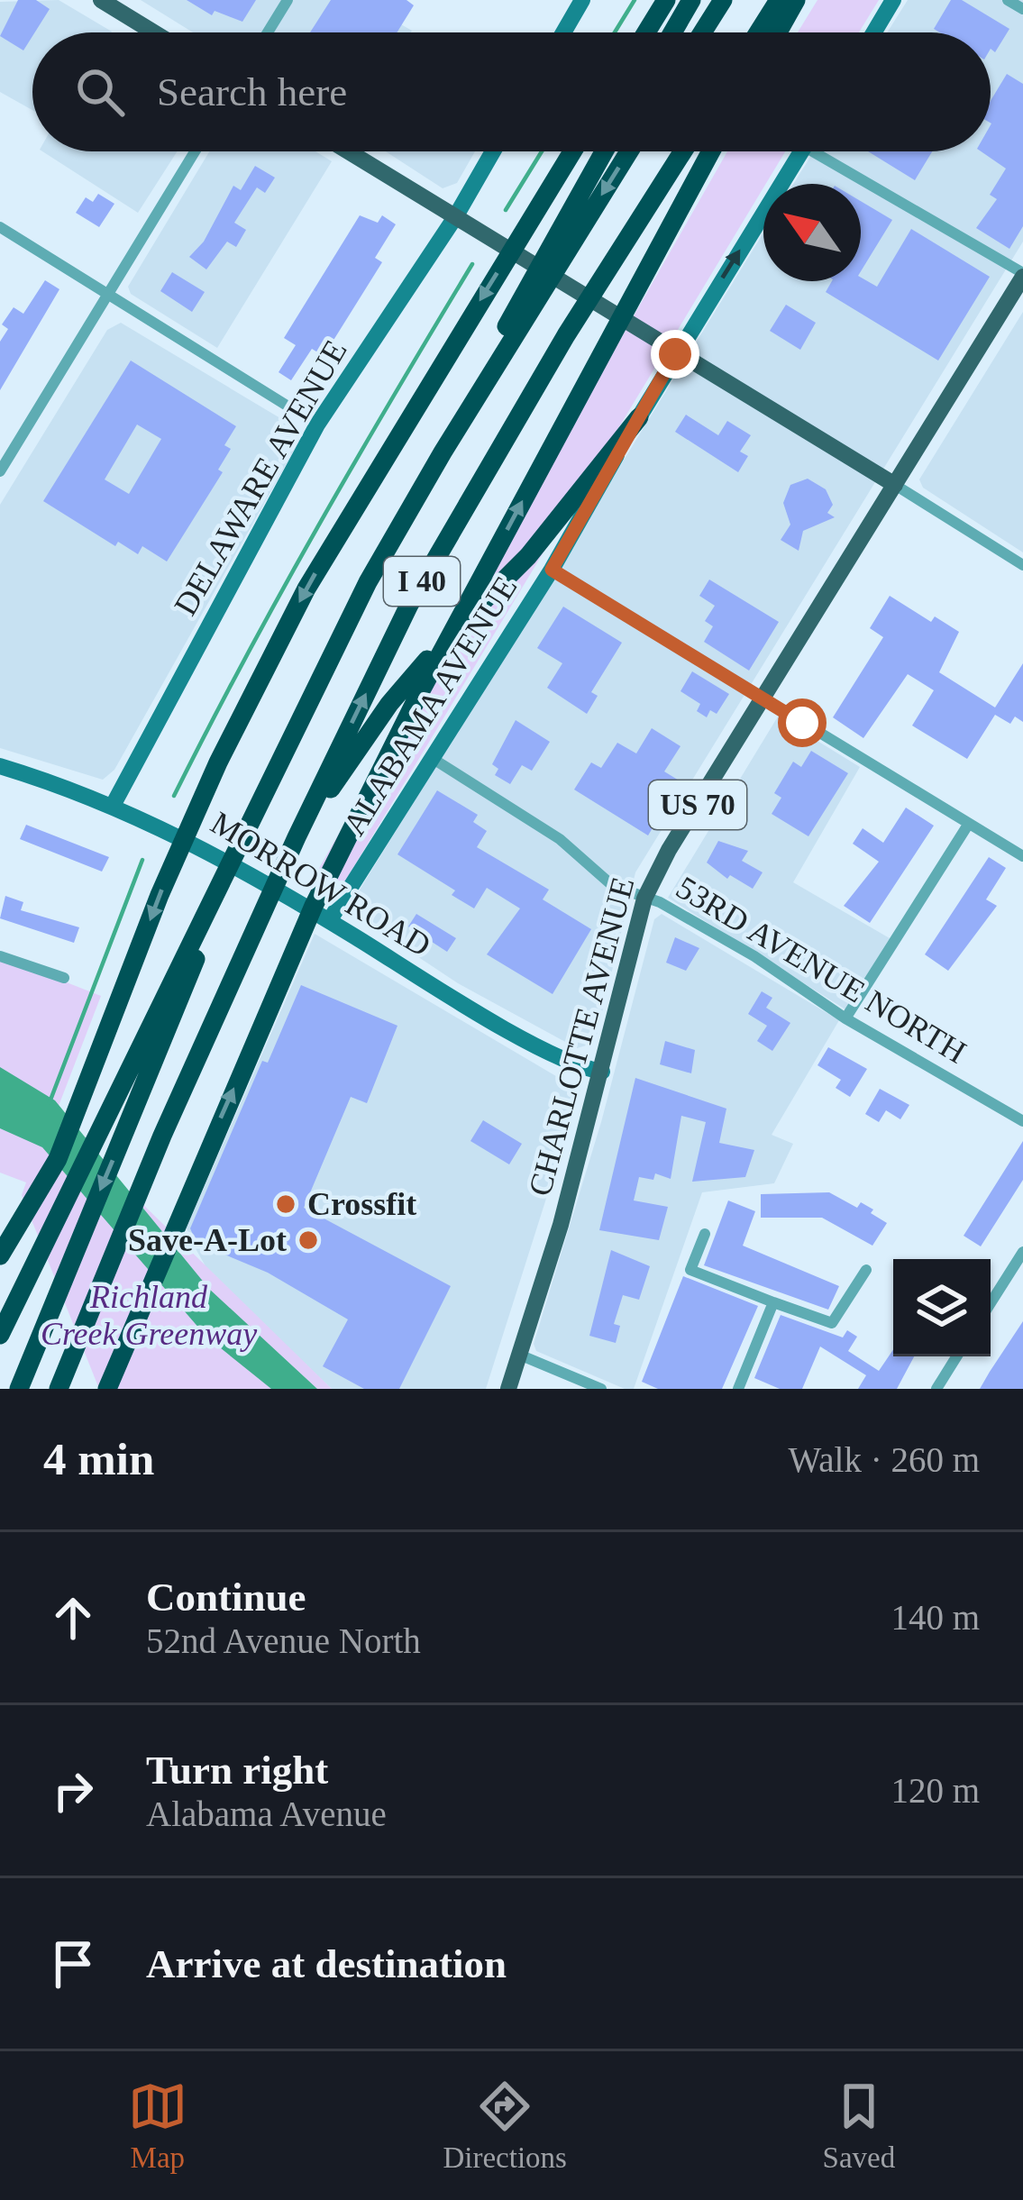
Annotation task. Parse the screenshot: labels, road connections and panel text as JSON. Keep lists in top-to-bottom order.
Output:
{
  "streets": {
    "highway": ["I 40"],
    "main road": ["US 70", "CHARLOTTE AVENUE"],
    "street": [
      "DELAWARE AVENUE",
      "ALABAMA AVENUE",
      "MORROW ROAD",
      "53RD AVENUE NORTH"
    ]
  },
  "crossings": [
    ["DELAWARE AVENUE", "MORROW ROAD"],
    ["ALABAMA AVENUE", "MORROW ROAD"],
    ["ALABAMA AVENUE", "53RD AVENUE NORTH"],
    ["MORROW ROAD", "CHARLOTTE AVENUE"],
    ["53RD AVENUE NORTH", "CHARLOTTE AVENUE"]
  ],
  "parks": ["Richland Creek Greenway"],
  "places": ["Crossfit", "Save-A-Lot"],
  "north": "top left",
  "page": {
    "search": "Search here",
    "heading": ["4 min", "Walk · 260 m"],
    "list": [
      ["Continue", "52nd Avenue North", "140 m"],
      ["Turn right", "Alabama Avenue", "120 m"],
      "Arrive at destination"
    ],
    "nav": ["Map", "Directions", "Saved"]
  }
}
